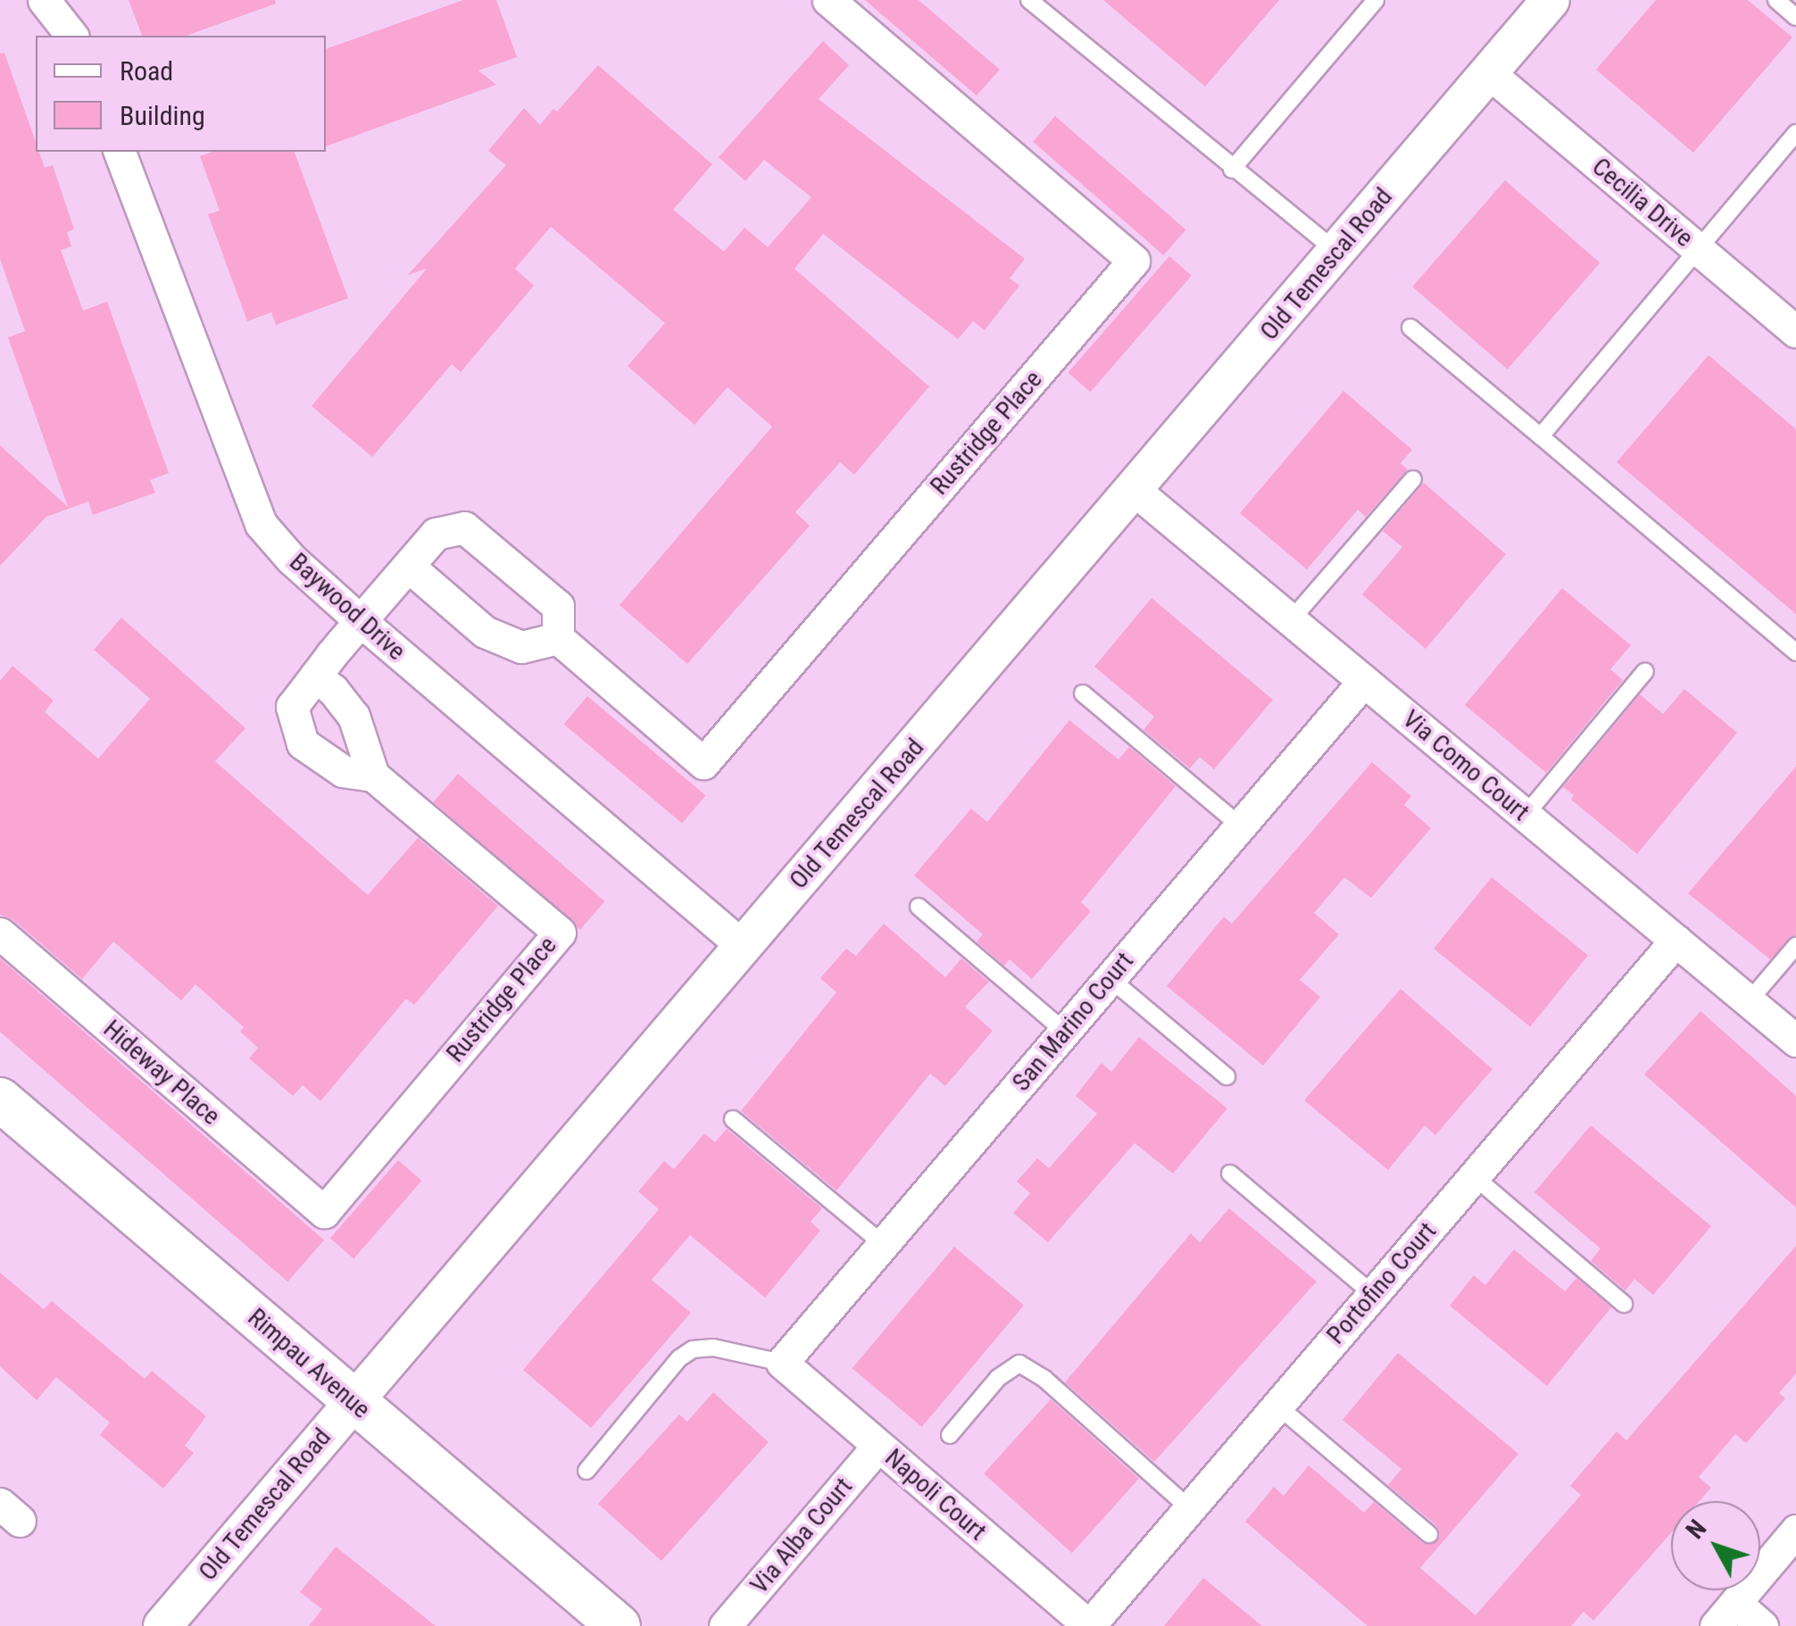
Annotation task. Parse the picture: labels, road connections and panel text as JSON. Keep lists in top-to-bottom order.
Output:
{
  "streets": {
    "main road": ["Rimpau Avenue"],
    "street": [
      "Cecilia Drive",
      "Old Temescal Road",
      "Rustridge Place",
      "Baywood Drive",
      "Via Como Court",
      "San Marino Court",
      "Hideway Place",
      "Portofino Court",
      "Napoli Court",
      "Via Alba Court"
    ]
  },
  "crossings": [
    ["Cecilia Drive", "Old Temescal Road"],
    ["Old Temescal Road", "Baywood Drive"],
    ["Old Temescal Road", "Via Como Court"],
    ["Old Temescal Road", "Rimpau Avenue"],
    ["Rustridge Place", "Baywood Drive"],
    ["Rustridge Place", "Hideway Place"],
    ["Via Como Court", "San Marino Court"],
    ["Via Como Court", "Portofino Court"],
    ["San Marino Court", "Napoli Court"],
    ["Portofino Court", "Napoli Court"],
    ["Napoli Court", "Via Alba Court"]
  ],
  "legend": ["Road", "Building"],
  "north": "top left"
}
